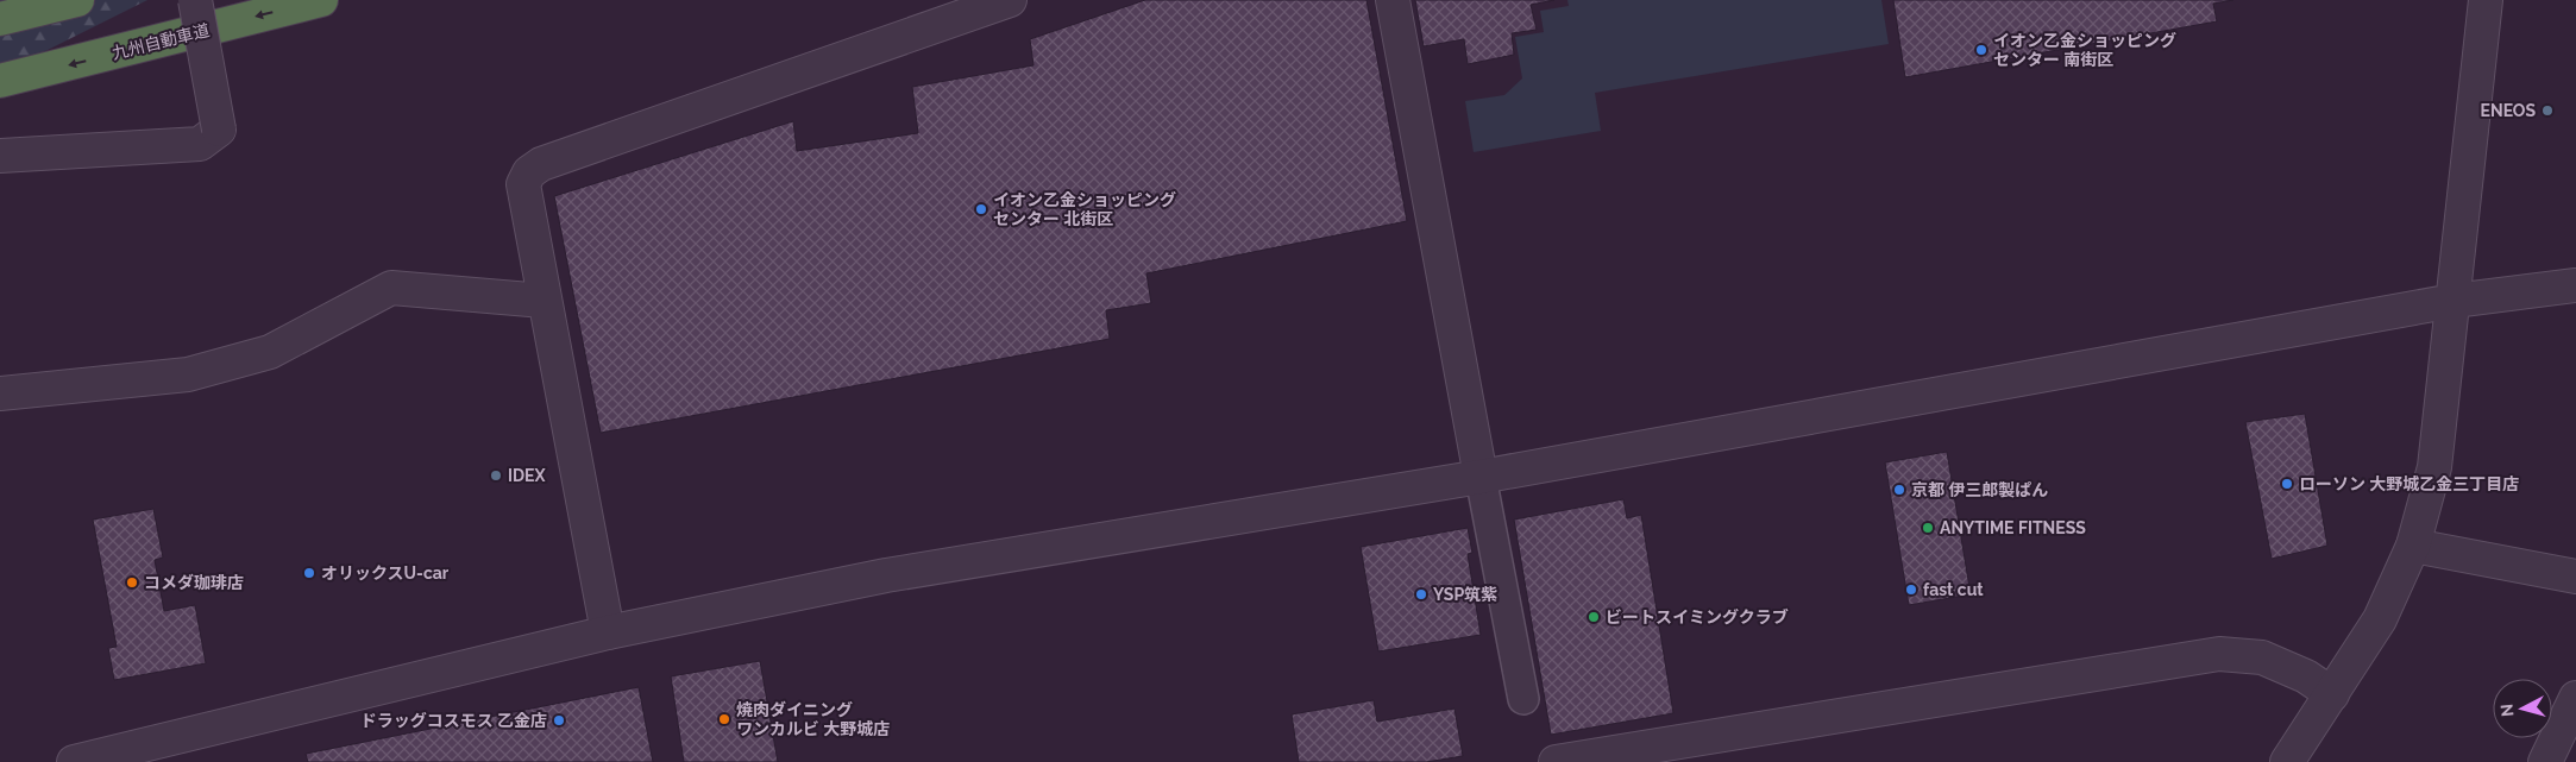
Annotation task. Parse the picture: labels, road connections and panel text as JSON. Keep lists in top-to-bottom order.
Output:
{
  "streets": {
    "highway": ["九州自動車道"]
  },
  "one_way": ["九州自動車道"],
  "places": [
    "イオン乙金ショッピング センター 南街区",
    "ENEOS",
    "イオン乙金ショッピング センター 北街区",
    "IDEX",
    "ローソン 大野城乙金三丁目店",
    "京都 伊三郎製ぱん",
    "ANYTIME FITNESS",
    "オリックスU-car",
    "コメダ珈琲店",
    "fast cut",
    "YSP筑紫",
    "ビートスイミングクラブ",
    "焼肉ダイニング ワンカルビ 大野城店",
    "ドラッグコスモス 乙金店"
  ],
  "north": "left"
}
